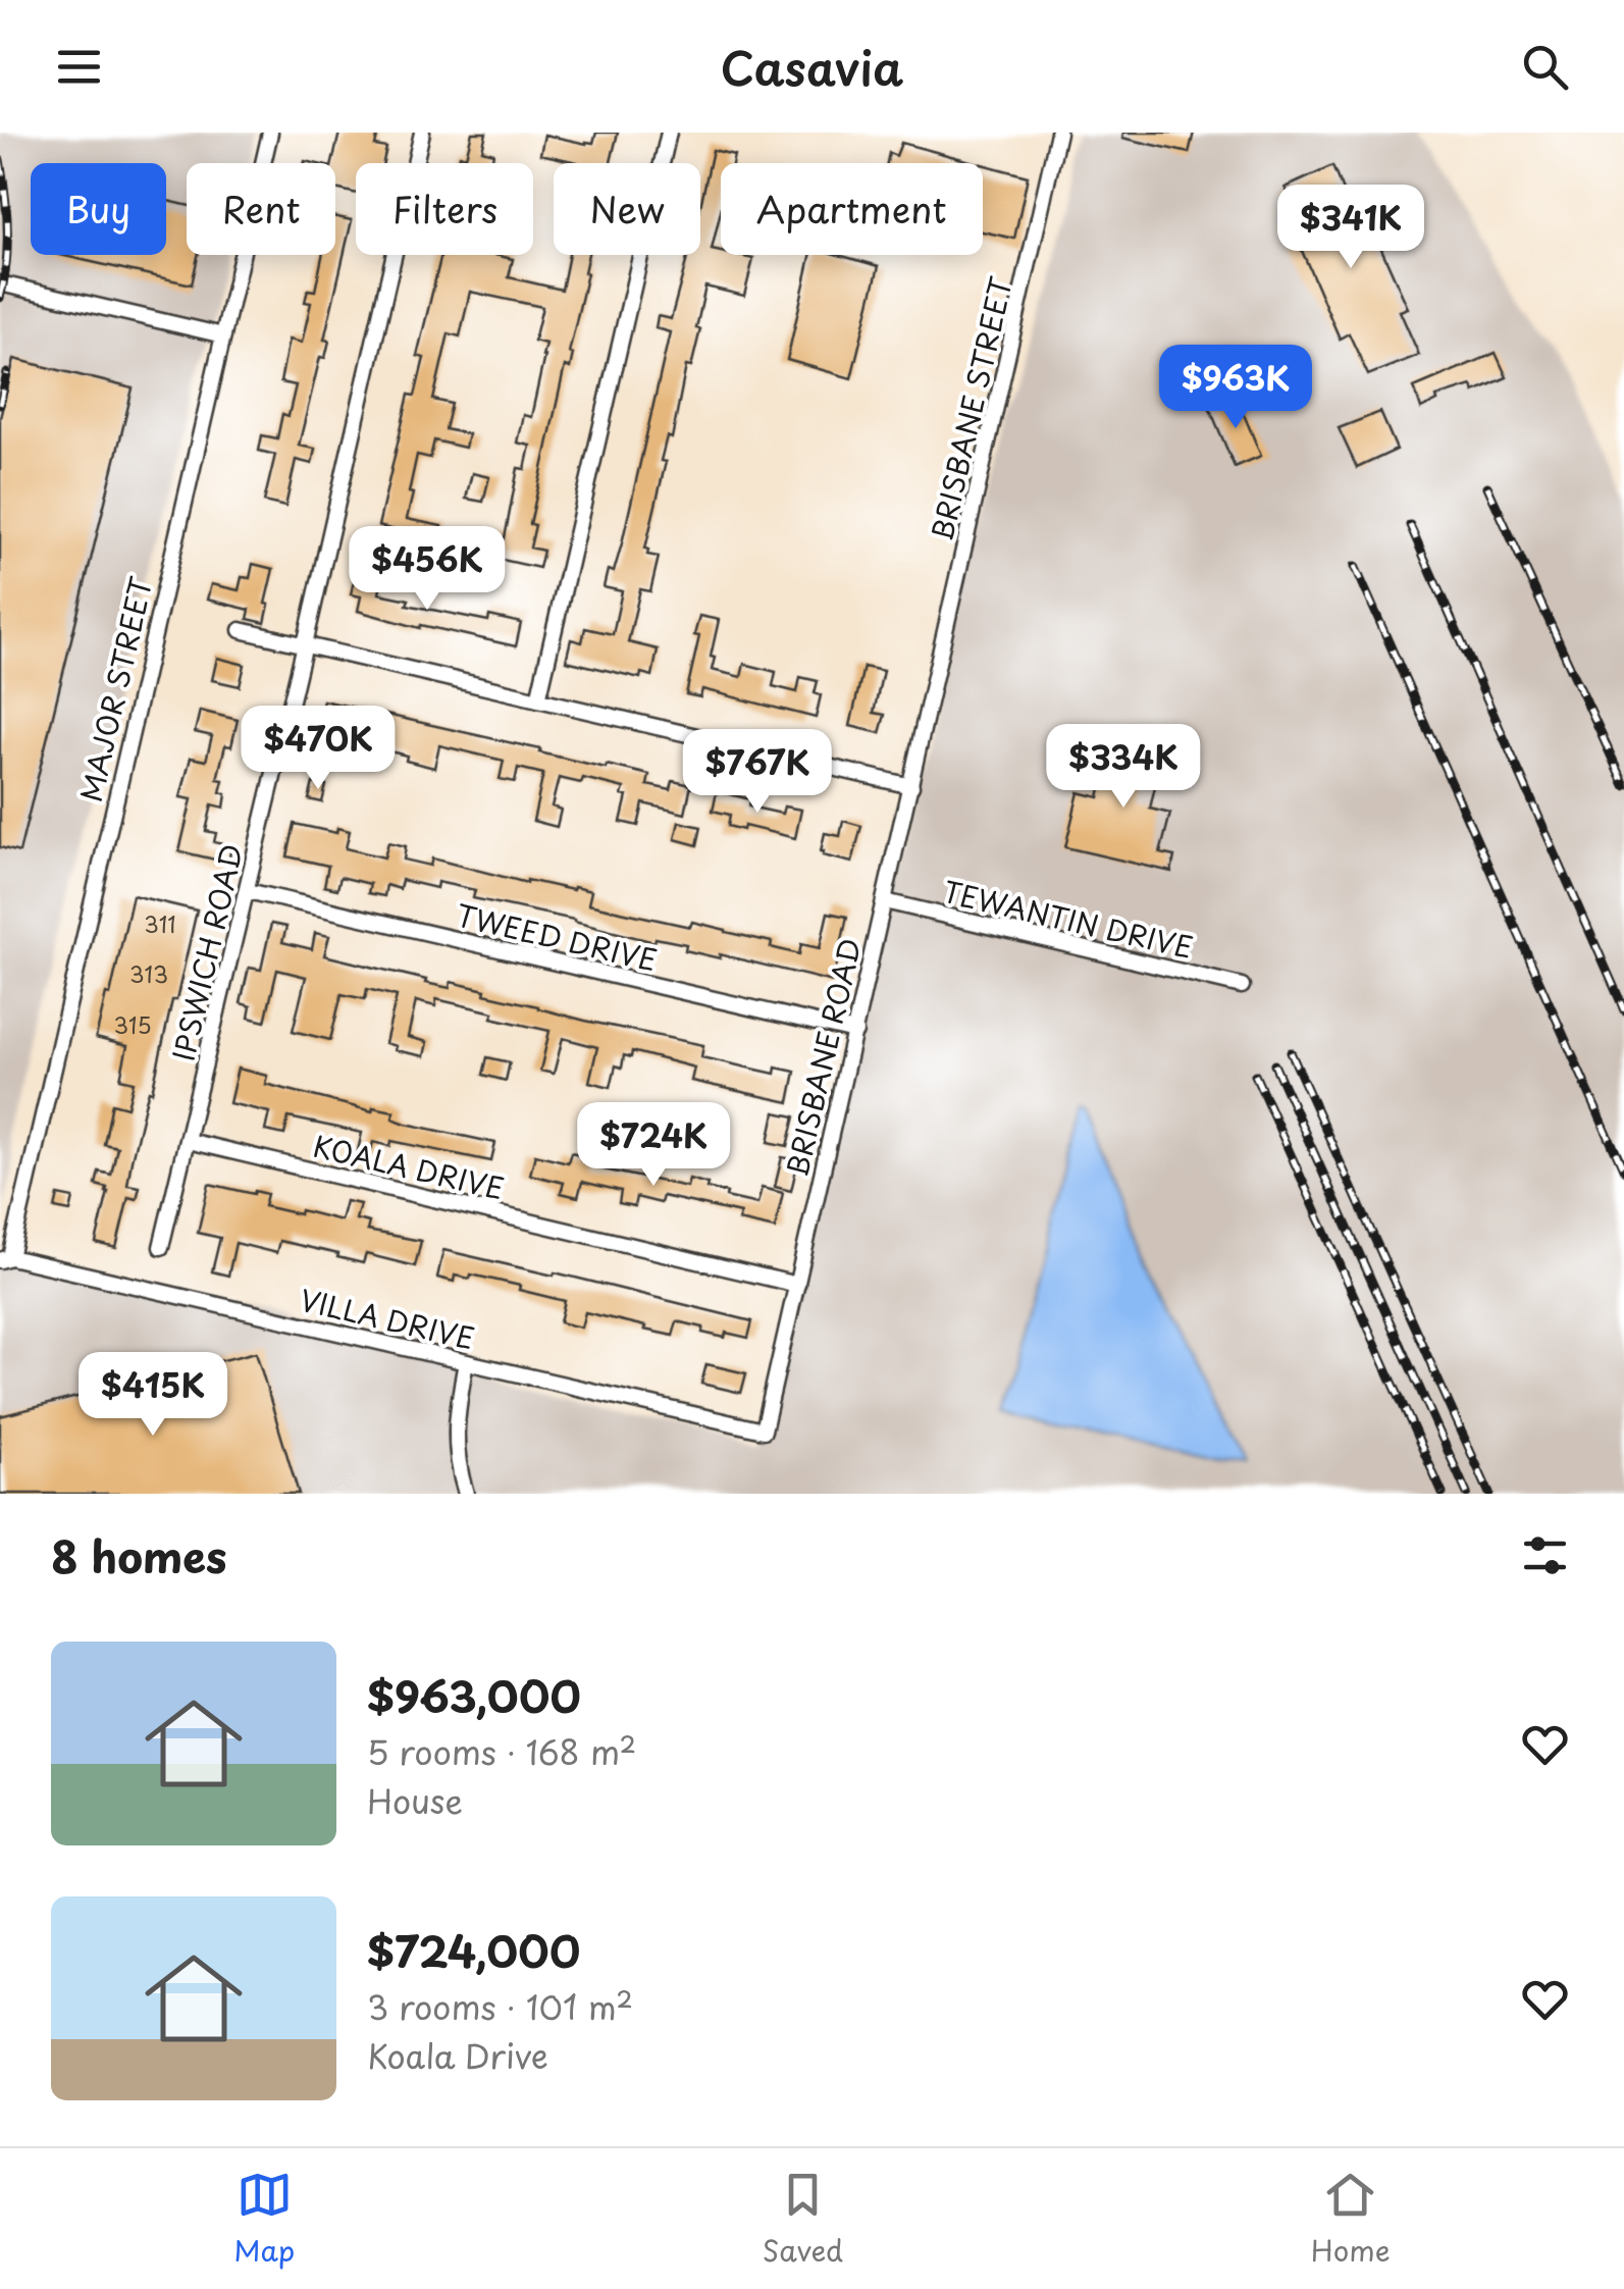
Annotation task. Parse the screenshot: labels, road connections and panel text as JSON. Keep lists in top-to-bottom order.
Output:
{
  "streets": {
    "street": [
      "BRISBANE STREET",
      "MAJOR STREET",
      "TEWANTIN DRIVE",
      "TWEED DRIVE",
      "IPSWICH ROAD",
      "BRISBANE ROAD",
      "KOALA DRIVE",
      "VILLA DRIVE"
    ]
  },
  "crossings": [
    ["BRISBANE STREET", "BRISBANE ROAD"],
    ["MAJOR STREET", "VILLA DRIVE"],
    ["TEWANTIN DRIVE", "BRISBANE ROAD"],
    ["TWEED DRIVE", "IPSWICH ROAD"],
    ["TWEED DRIVE", "BRISBANE ROAD"],
    ["IPSWICH ROAD", "KOALA DRIVE"],
    ["BRISBANE ROAD", "KOALA DRIVE"],
    ["BRISBANE ROAD", "VILLA DRIVE"]
  ],
  "house_numbers": ["311", "313", "315"],
  "page": {
    "header": "Casavia",
    "chip": [
      "Buy",
      "Rent",
      "Filters",
      "New",
      "Apartment"
    ],
    "price": [
      "$341K",
      "$963K",
      "$456K",
      "$470K",
      "$334K",
      "$767K",
      "$724K",
      "$415K"
    ],
    "heading": "8 homes",
    "list": [
      {
        "name": "$963,000",
        "note": "5 rooms · 168 m² · House"
      },
      {
        "name": "$724,000",
        "note": "3 rooms · 101 m² · Koala Drive"
      }
    ],
    "tabs": ["Map", "Saved", "Home"]
  }
}
